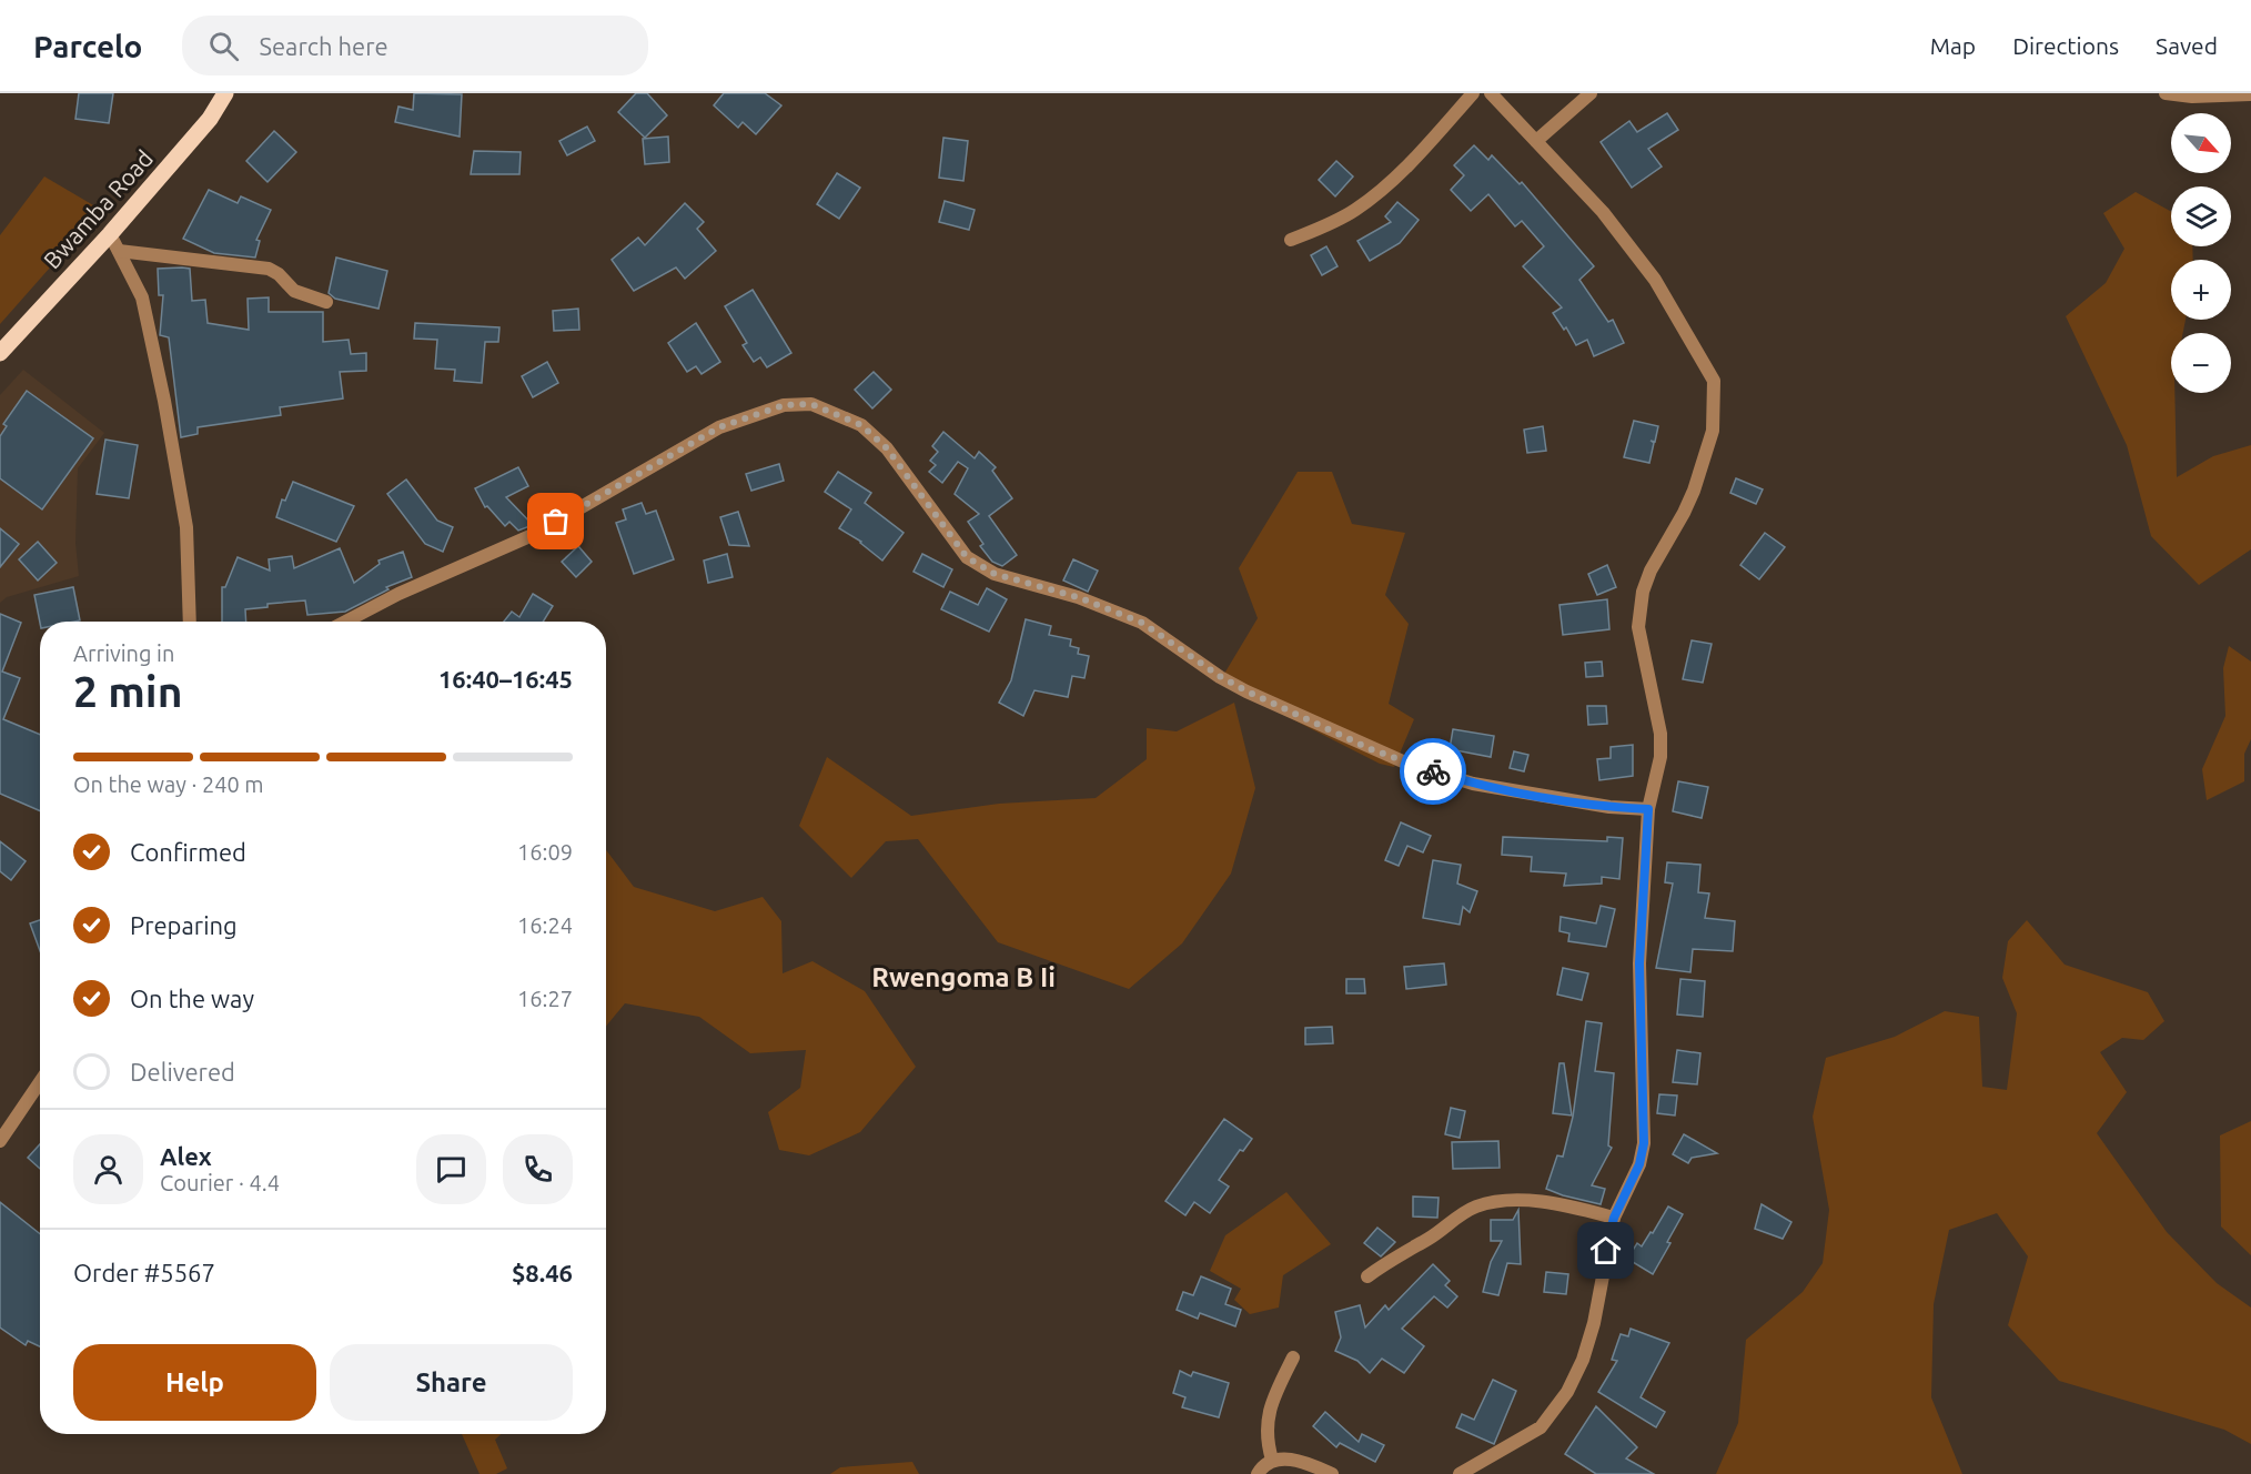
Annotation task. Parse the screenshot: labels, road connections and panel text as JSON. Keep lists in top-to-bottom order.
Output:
{
  "streets": {
    "main road": ["Bwamba Road"]
  },
  "districts": ["Rwengoma B Ii"],
  "north": "bottom right",
  "page": {
    "header": "Parcelo",
    "search": "Search here",
    "nav": ["Map", "Directions", "Saved"],
    "map_buttons": ["+", "−"],
    "heading": ["2 min", "Arriving in", "16:40–16:45"],
    "panel": [
      "Alex",
      "Courier · 4.4",
      "Order #5567",
      "$8.46"
    ],
    "bar": "On the way · 240 m",
    "list": [
      ["Confirmed", "16:09"],
      ["Preparing", "16:24"],
      ["On the way", "16:27"],
      "Delivered"
    ],
    "buttons": ["Help", "Share"]
  }
}
